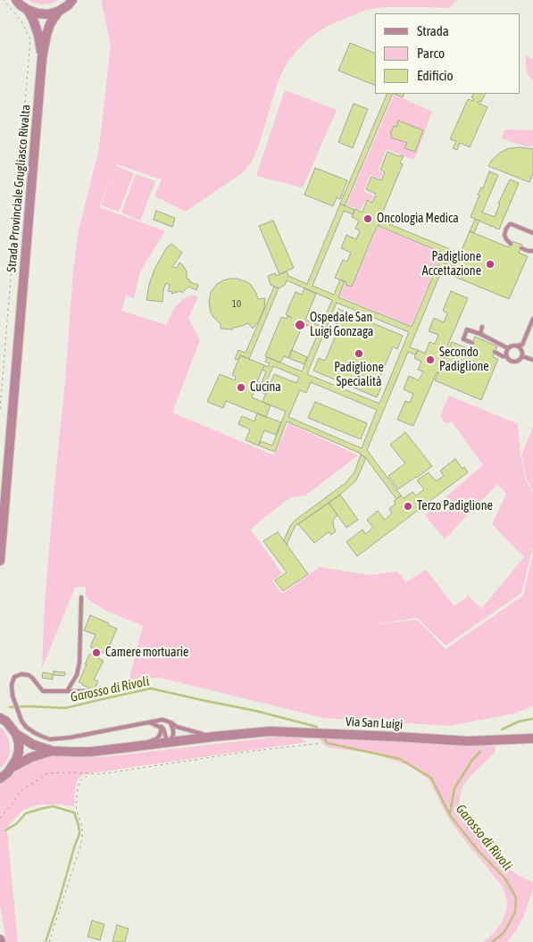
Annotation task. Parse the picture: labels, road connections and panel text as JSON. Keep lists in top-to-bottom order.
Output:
{
  "streets": {
    "street": ["Strada Provinciale Grugliasco Rivalta", "Via San Luigi"]
  },
  "water": ["Garosso di Rivoli"],
  "places": [
    "Oncologia Medica",
    "Padiglione Accettazione",
    "Ospedale San Luigi Gonzaga",
    "Padiglione Specialità",
    "Secondo Padiglione",
    "Cucina",
    "Terzo Padiglione",
    "Camere mortuarie"
  ],
  "house_numbers": ["10"],
  "legend": ["Strada", "Parco", "Edificio"]
}
